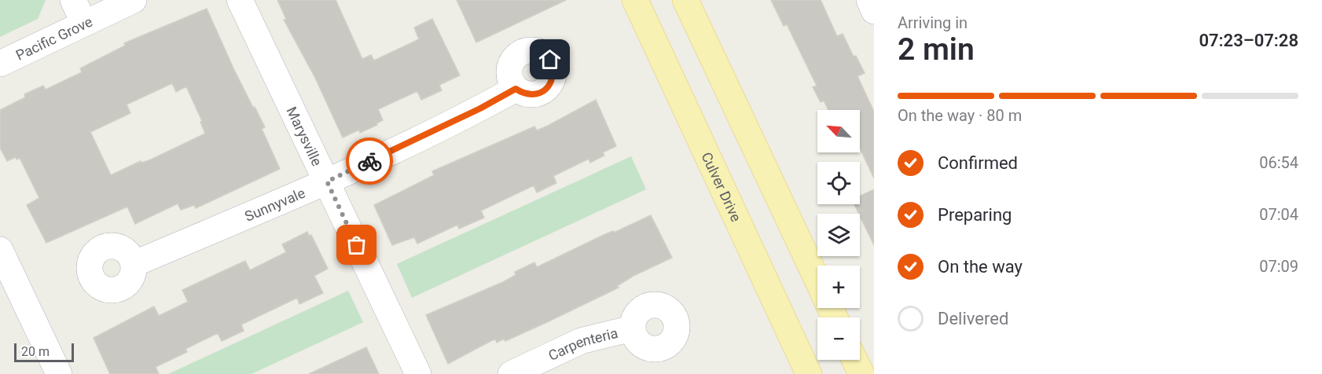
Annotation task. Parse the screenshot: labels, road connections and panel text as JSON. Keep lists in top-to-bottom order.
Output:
{
  "streets": {
    "main road": ["Culver Drive"],
    "street": [
      "Pacific Grove",
      "Marysville",
      "Sunnyvale",
      "Carpenteria"
    ]
  },
  "crossings": [
    ["Marysville", "Sunnyvale"]
  ],
  "scale_bar": "20 m",
  "north": "top left",
  "page": {
    "heading": ["2 min", "Arriving in", "07:23–07:28"],
    "bar": "On the way · 80 m",
    "map_buttons": ["+", "−"],
    "list": [
      ["Confirmed", "06:54"],
      ["Preparing", "07:04"],
      ["On the way", "07:09"],
      "Delivered"
    ],
    "scale": "20 m"
  }
}
